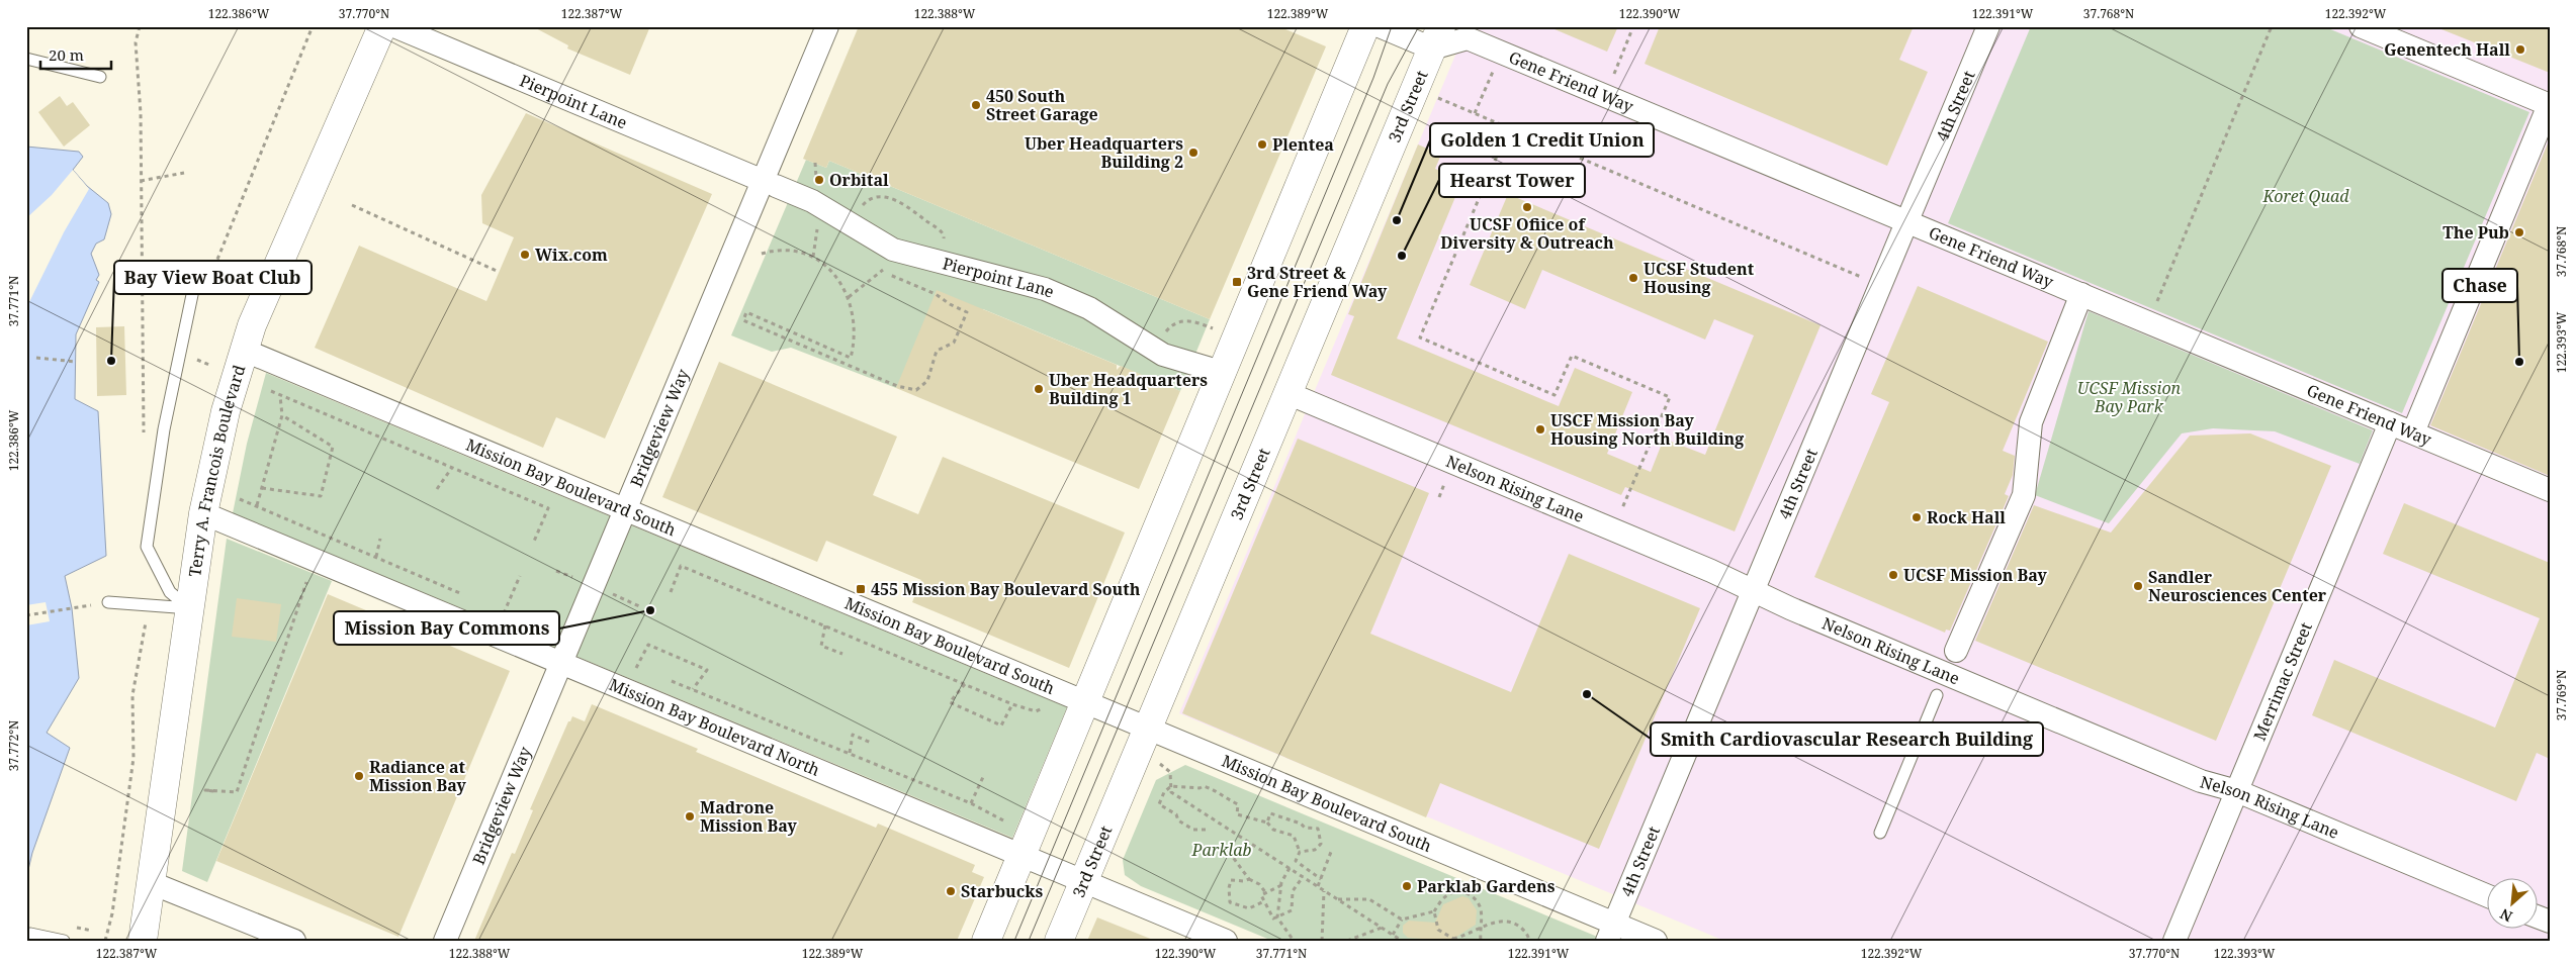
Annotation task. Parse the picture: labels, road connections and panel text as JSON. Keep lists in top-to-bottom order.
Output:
{
  "streets": {
    "main road": ["3rd Street", "Terry A. Francois Boulevard"],
    "street": [
      "Gene Friend Way",
      "Pierpoint Lane",
      "4th Street",
      "Bridgeview Way",
      "Mission Bay Boulevard South",
      "Nelson Rising Lane",
      "Merrimac Street",
      "Mission Bay Boulevard North"
    ]
  },
  "crossings": [
    ["Gene Friend Way", "3rd Street"],
    ["Gene Friend Way", "4th Street"],
    ["Gene Friend Way", "Merrimac Street"],
    ["3rd Street", "Mission Bay Boulevard South"],
    ["3rd Street", "Nelson Rising Lane"],
    ["3rd Street", "Mission Bay Boulevard North"],
    ["4th Street", "Mission Bay Boulevard South"],
    ["4th Street", "Nelson Rising Lane"],
    ["Bridgeview Way", "Mission Bay Boulevard South"],
    ["Bridgeview Way", "Mission Bay Boulevard North"],
    ["Terry A. Francois Boulevard", "Mission Bay Boulevard South"],
    ["Terry A. Francois Boulevard", "Mission Bay Boulevard North"],
    ["Nelson Rising Lane", "Merrimac Street"]
  ],
  "parks": ["Koret Quad", "UCSF Mission Bay Park", "Parklab"],
  "places": {
    "other": [
      "Genentech Hall",
      "450 South Street Garage",
      "Plentea",
      "Uber Headquarters Building 2",
      "Orbital",
      "UCSF Ofiice of Diversity & Outreach",
      "Golden 1 Credit Union",
      "The Pub",
      "Wix.com",
      "Hearst Tower",
      "UCSF Student Housing",
      "Bay View Boat Club",
      "Chase",
      "Uber Headquarters Building 1",
      "USCF Mission Bay Housing North Building",
      "Rock Hall",
      "UCSF Mission Bay",
      "Sandler Neurosciences Center",
      "Mission Bay Commons",
      "Smith Cardiovascular Research Building",
      "Radiance at Mission Bay",
      "Madrone Mission Bay",
      "Parklab Gardens",
      "Starbucks"
    ],
    "transit": ["3rd Street & Gene Friend Way", "455 Mission Bay Boulevard South"]
  },
  "scale_bar": "20 m",
  "north": "bottom left",
  "coordinates": [
    "122.386°W",
    "37.770°N",
    "122.387°W",
    "122.388°W",
    "122.389°W",
    "122.390°W",
    "122.391°W",
    "37.768°N",
    "122.392°W",
    "37.771°N",
    "122.393°W",
    "37.769°N",
    "37.772°N"
  ]
}
